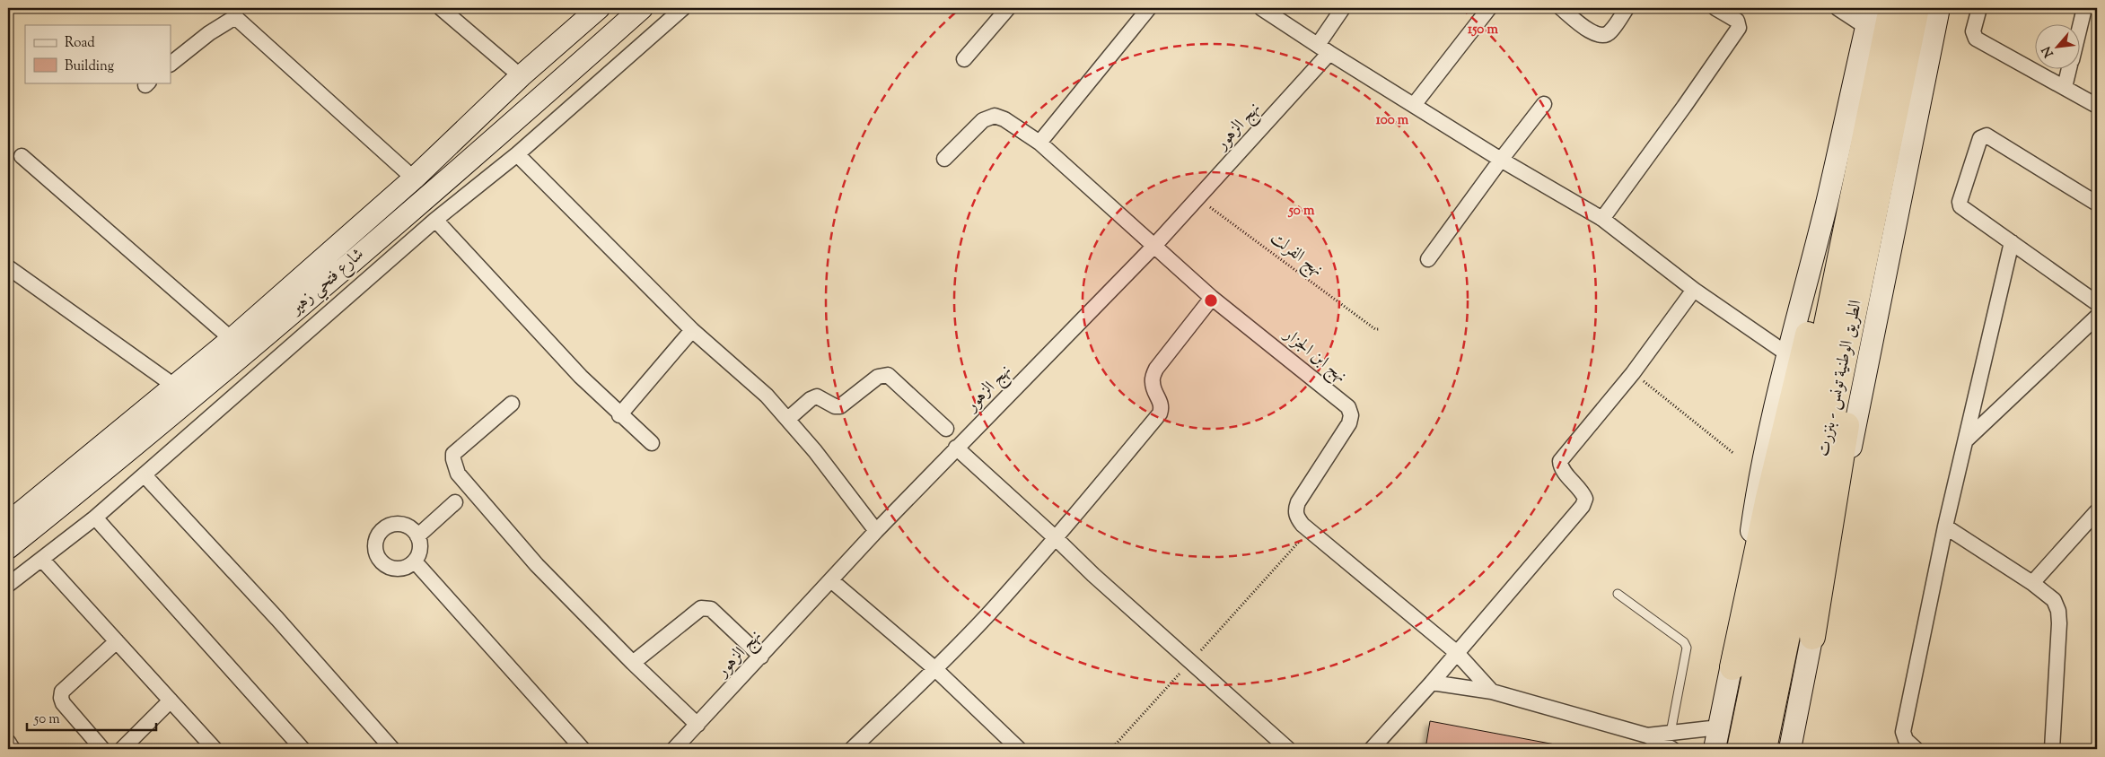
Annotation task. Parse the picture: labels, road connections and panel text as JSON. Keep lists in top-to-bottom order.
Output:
{
  "streets": {
    "highway": ["الطريق الوطنية تونس - بنزرت"],
    "street": ["نهج الزهور", "شارع فتحي زهير", "نهج ابن الجزار"],
    "path": ["نهج الفرلت"]
  },
  "crossings": [
    ["نهج الزهور", "نهج الفرلت"],
    ["نهج الزهور", "نهج ابن الجزار"]
  ],
  "legend": ["Road", "Building"],
  "scale_bar": "50 m",
  "north": "bottom left",
  "rings": ["150 m", "100 m", "50 m"]
}
